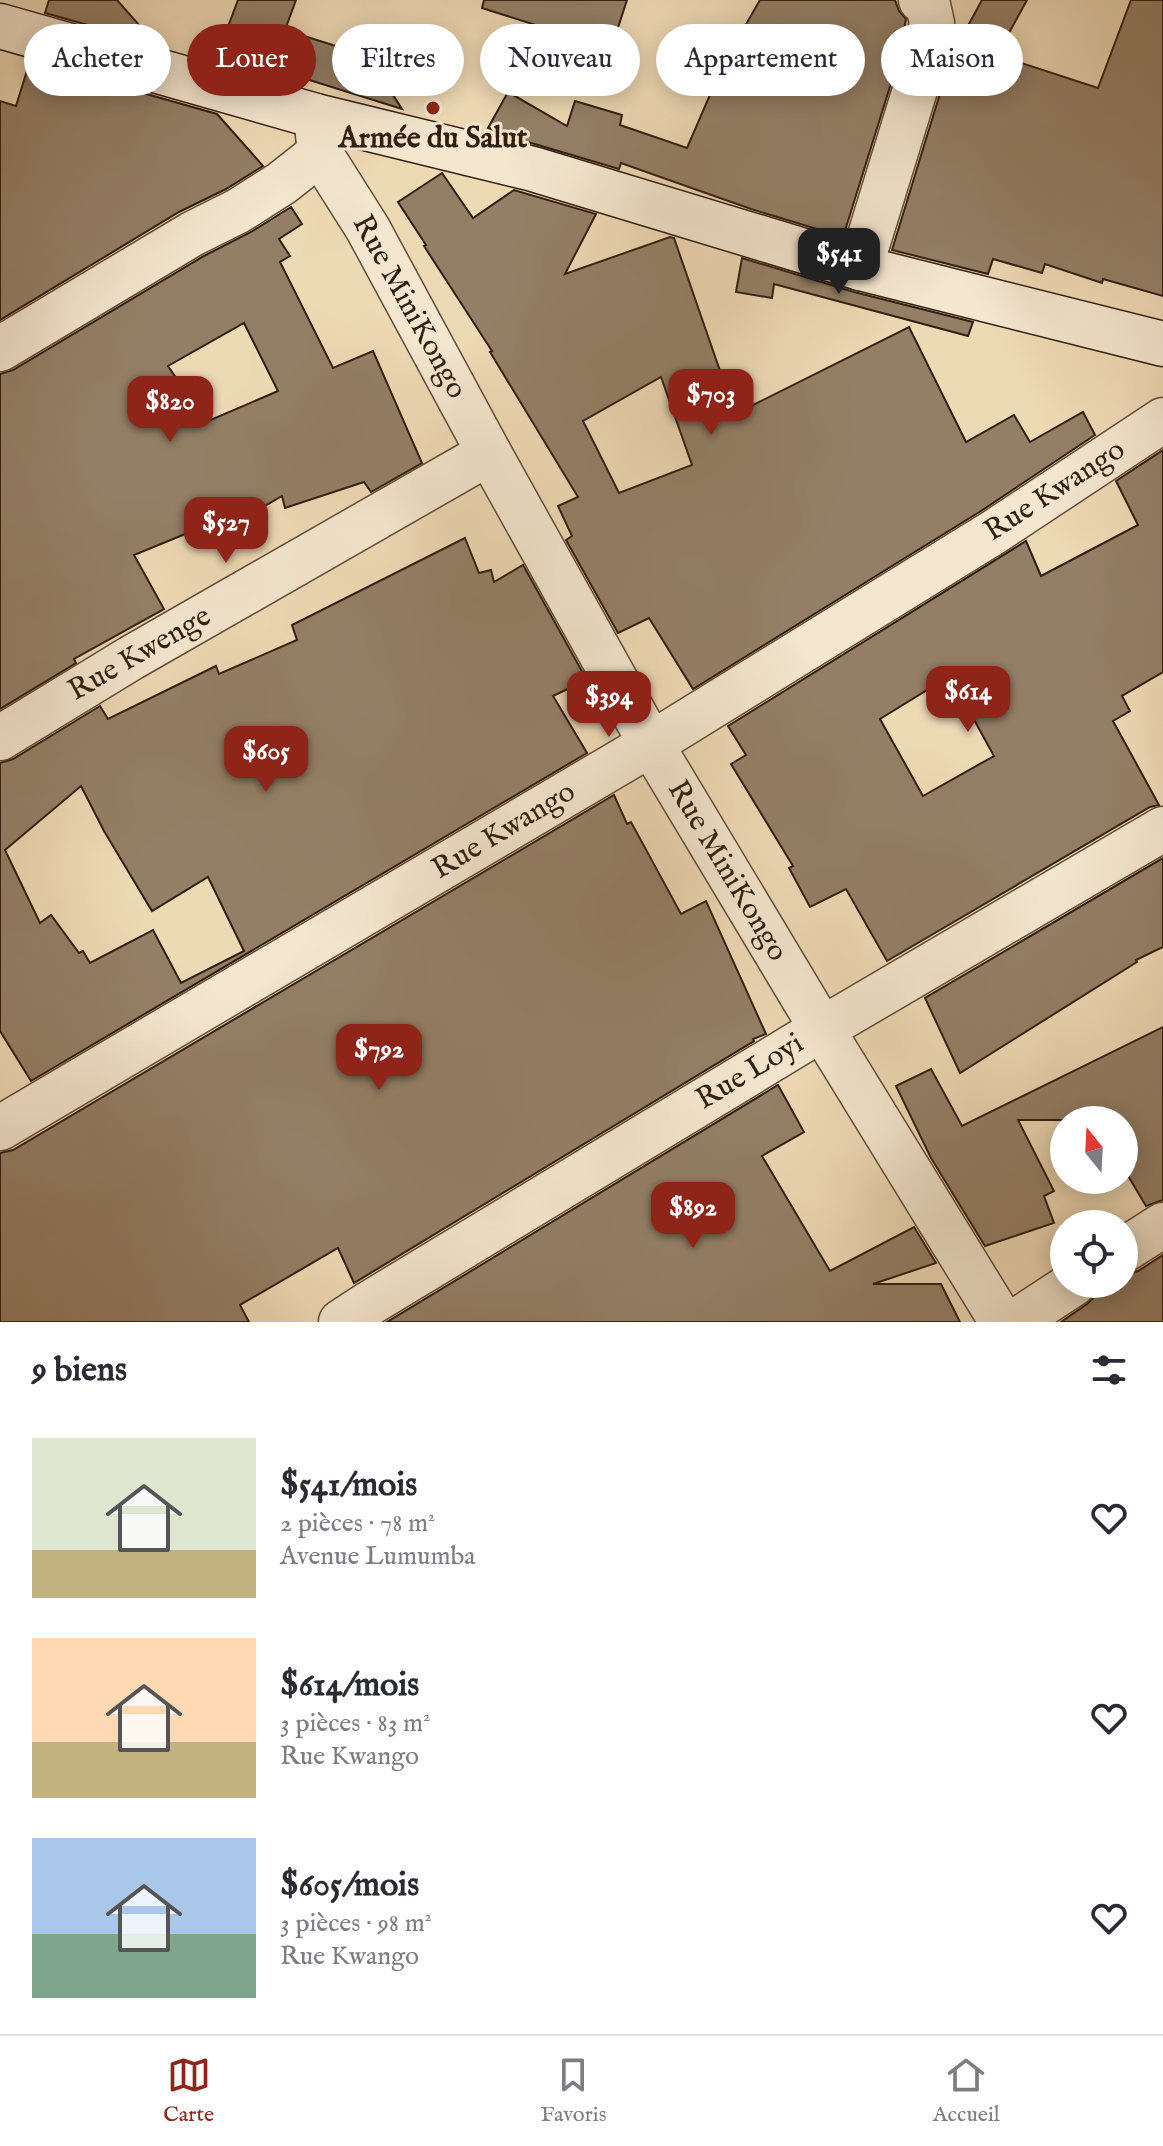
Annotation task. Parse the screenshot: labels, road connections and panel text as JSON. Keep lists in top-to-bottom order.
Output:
{
  "streets": {
    "street": [
      "Rue MiniKongo",
      "Rue Kwango",
      "Rue Kwenge",
      "Rue Loyi"
    ]
  },
  "crossings": [
    ["Rue MiniKongo", "Rue Kwango"],
    ["Rue MiniKongo", "Rue Kwenge"],
    ["Rue MiniKongo", "Rue Loyi"]
  ],
  "places": ["Armée du Salut"],
  "north": "top",
  "page": {
    "chip": [
      "Acheter",
      "Louer",
      "Filtres",
      "Nouveau",
      "Appartement",
      "Maison"
    ],
    "price": [
      "$541",
      "$703",
      "$820",
      "$527",
      "$614",
      "$394",
      "$605",
      "$792",
      "$892"
    ],
    "heading": "9 biens",
    "list": [
      {
        "name": "$541/mois",
        "note": "2 pièces · 78 m² · Avenue Lumumba"
      },
      {
        "name": "$614/mois",
        "note": "3 pièces · 83 m² · Rue Kwango"
      },
      {
        "name": "$605/mois",
        "note": "3 pièces · 98 m² · Rue Kwango"
      }
    ],
    "tabs": ["Carte", "Favoris", "Accueil"]
  }
}
